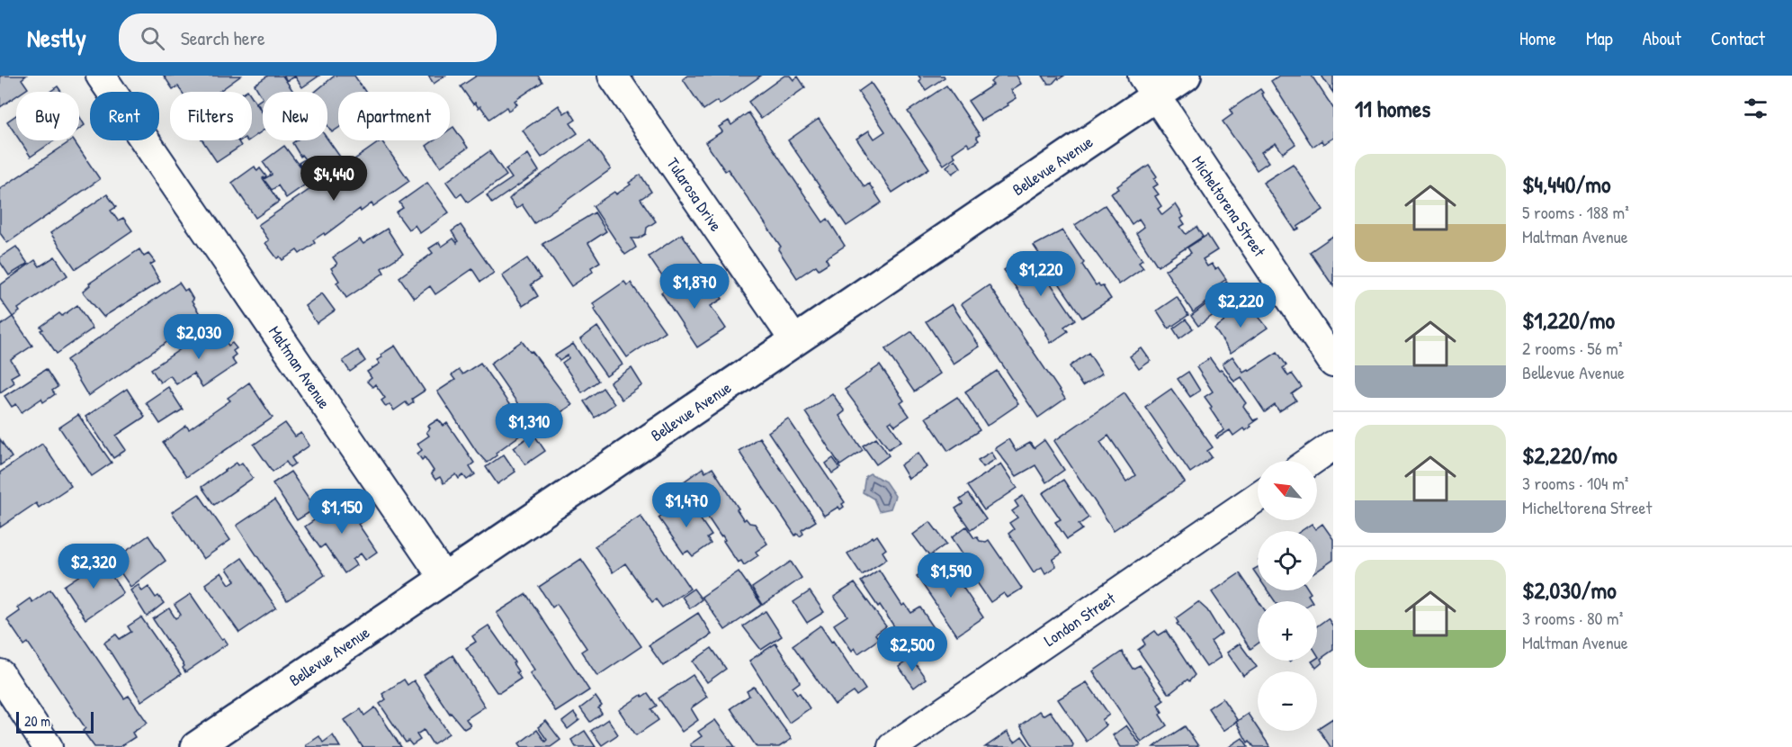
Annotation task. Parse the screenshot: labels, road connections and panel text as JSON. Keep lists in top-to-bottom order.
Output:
{
  "streets": {
    "street": [
      "Bellevue Avenue",
      "Tularosa Drive",
      "Micheltorena Street",
      "Maltman Avenue",
      "London Street"
    ]
  },
  "crossings": [
    ["Bellevue Avenue", "Tularosa Drive"],
    ["Bellevue Avenue", "Micheltorena Street"],
    ["Bellevue Avenue", "Maltman Avenue"]
  ],
  "scale_bar": "20 m",
  "north": "top left",
  "page": {
    "header": "Nestly",
    "search": "Search here",
    "nav": [
      "Home",
      "Map",
      "About",
      "Contact"
    ],
    "heading": "11 homes",
    "chip": [
      "Buy",
      "Rent",
      "Filters",
      "New",
      "Apartment"
    ],
    "list": [
      {
        "name": "$4,440/mo",
        "note": "5 rooms · 188 m² · Maltman Avenue"
      },
      {
        "name": "$1,220/mo",
        "note": "2 rooms · 56 m² · Bellevue Avenue"
      },
      {
        "name": "$2,220/mo",
        "note": "3 rooms · 104 m² · Micheltorena Street"
      },
      {
        "name": "$2,030/mo",
        "note": "3 rooms · 80 m² · Maltman Avenue"
      }
    ],
    "price": [
      "$4,440",
      "$1,220",
      "$1,870",
      "$2,220",
      "$2,030",
      "$1,310",
      "$1,470",
      "$1,150",
      "$2,320",
      "$1,590",
      "$2,500"
    ],
    "map_buttons": ["+", "−"],
    "scale": "20 m"
  }
}
